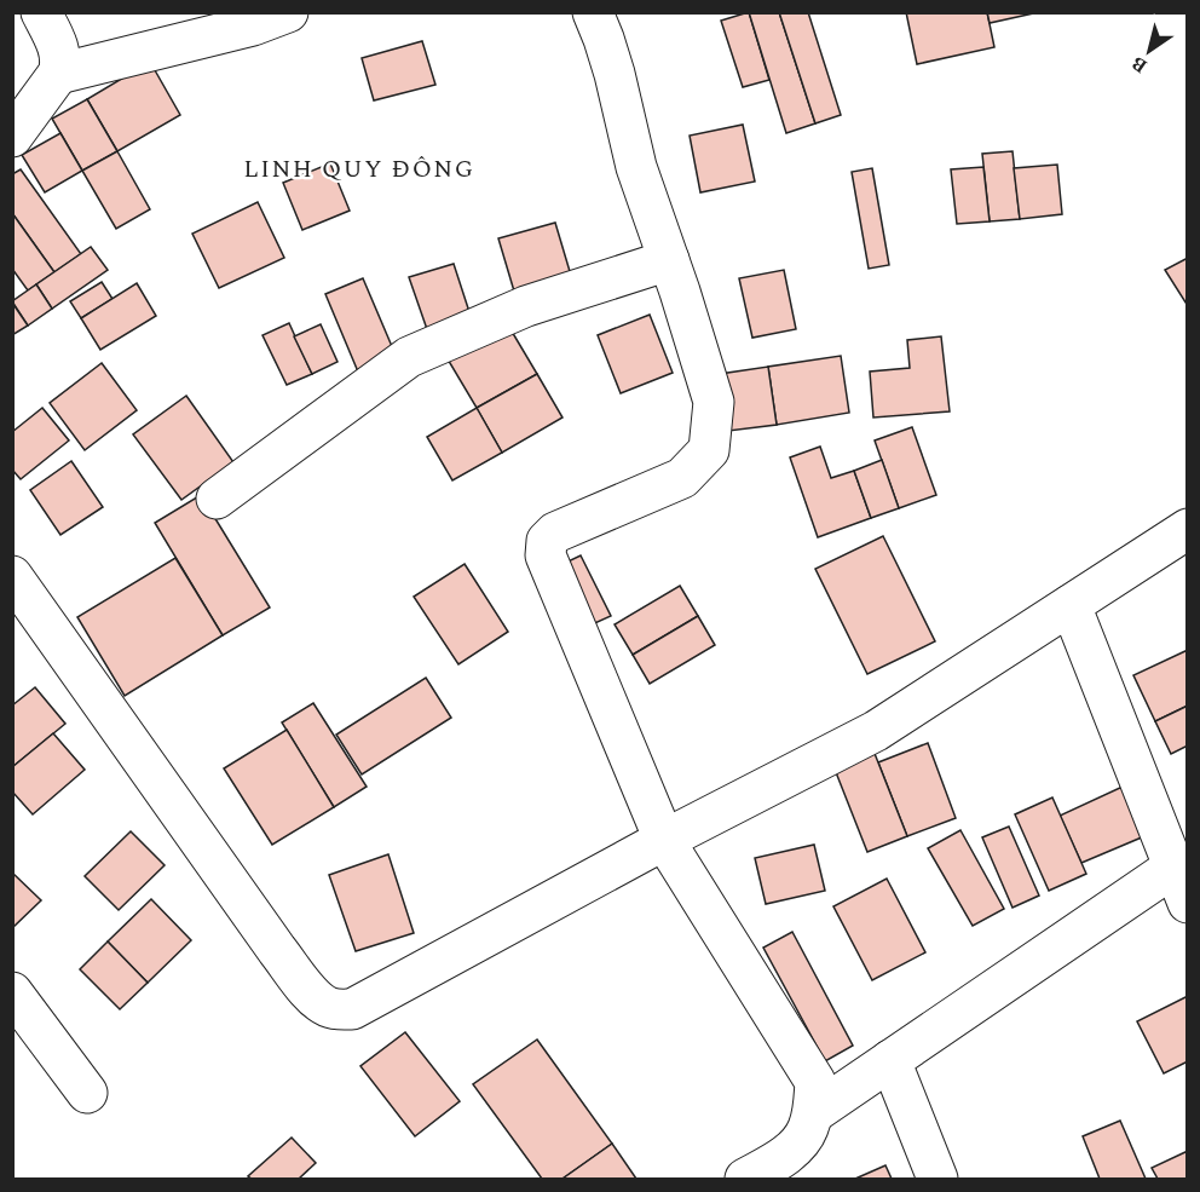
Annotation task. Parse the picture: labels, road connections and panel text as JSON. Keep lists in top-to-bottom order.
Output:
{
  "districts": ["LINH QUY ĐÔNG"],
  "north": "bottom left"
}
